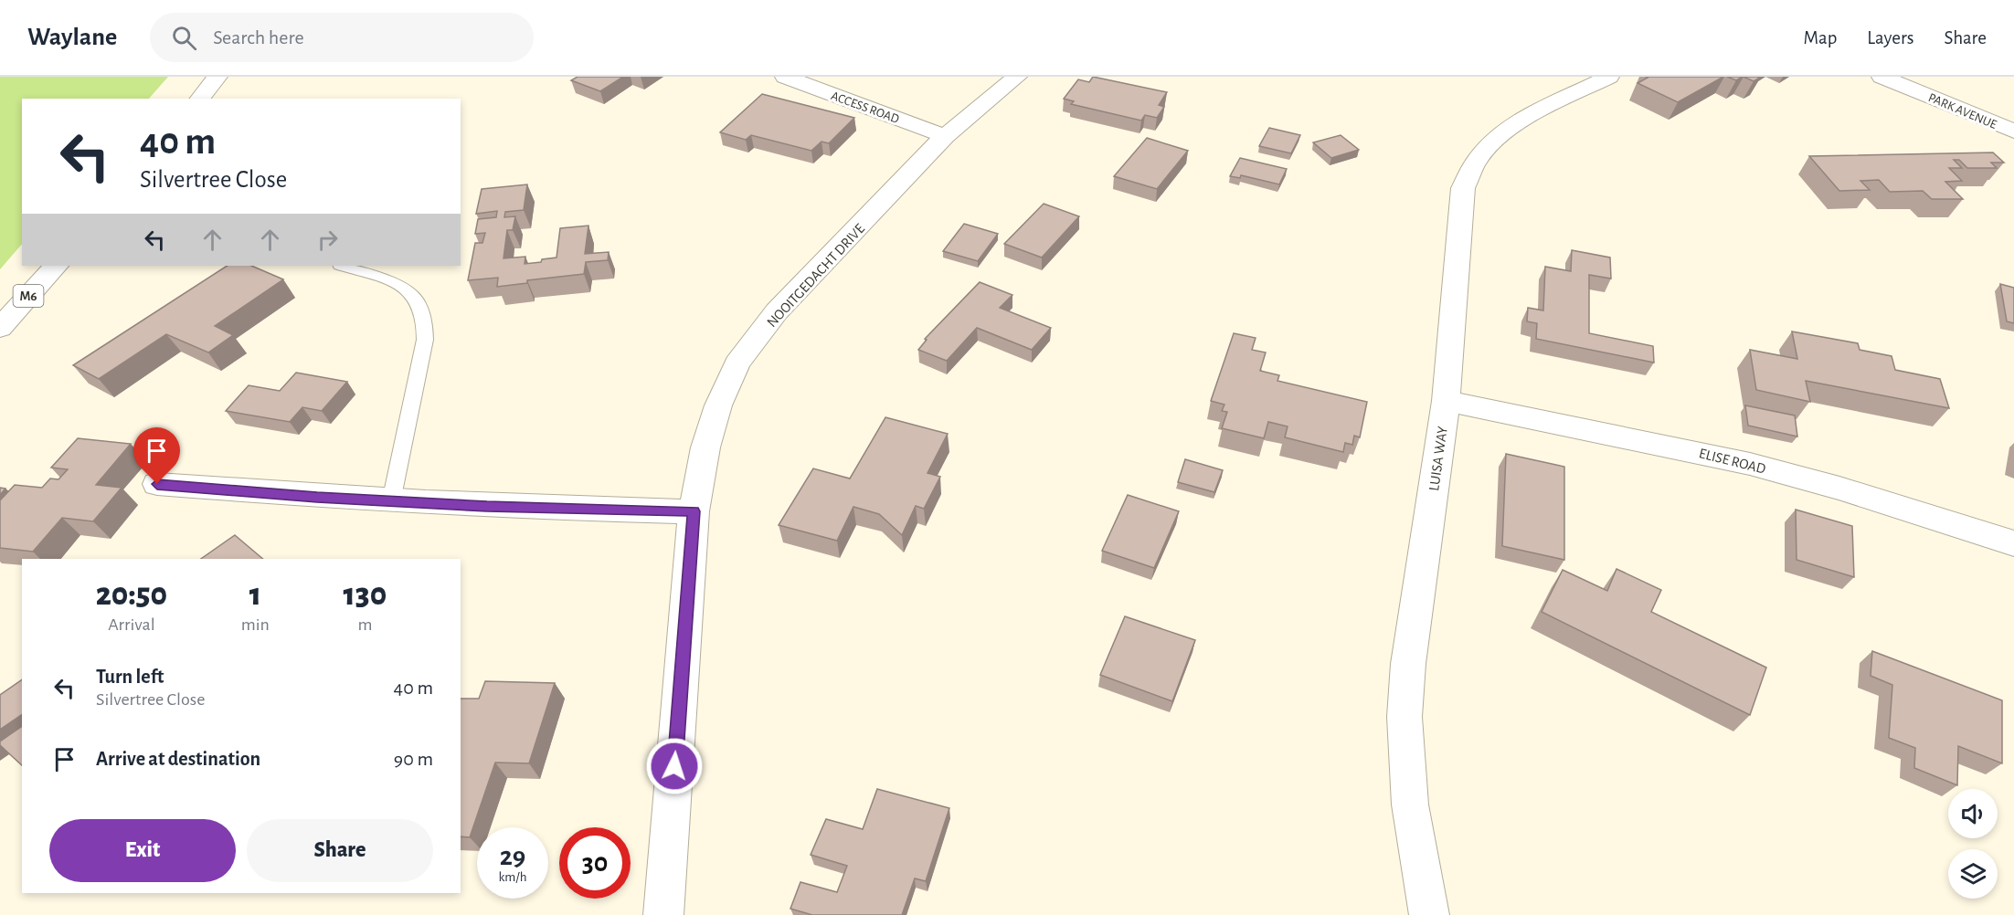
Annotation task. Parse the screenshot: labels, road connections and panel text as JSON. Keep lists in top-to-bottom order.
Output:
{
  "streets": {
    "street": [
      "ACCESS ROAD",
      "PARK AVENUE",
      "NOOITGEDACHT DRIVE",
      "M6",
      "LUISA WAY",
      "ELISE ROAD"
    ]
  },
  "crossings": [
    ["ACCESS ROAD", "NOOITGEDACHT DRIVE"],
    ["LUISA WAY", "ELISE ROAD"]
  ],
  "page": {
    "header": "Waylane",
    "search": "Search here",
    "nav": ["Map", "Layers", "Share"],
    "turn": ["40 m", "Silvertree Close"],
    "eta": [
      "20:50",
      "Arrival",
      "1",
      "min",
      "130",
      "m"
    ],
    "list": [
      {
        "name": "Turn left",
        "note": "Silvertree Close",
        "value": "40 m"
      },
      {
        "name": "Arrive at destination",
        "value": "90 m"
      }
    ],
    "buttons": ["Exit", "Share"],
    "speed": "29 km/h",
    "limit": "30"
  }
}
